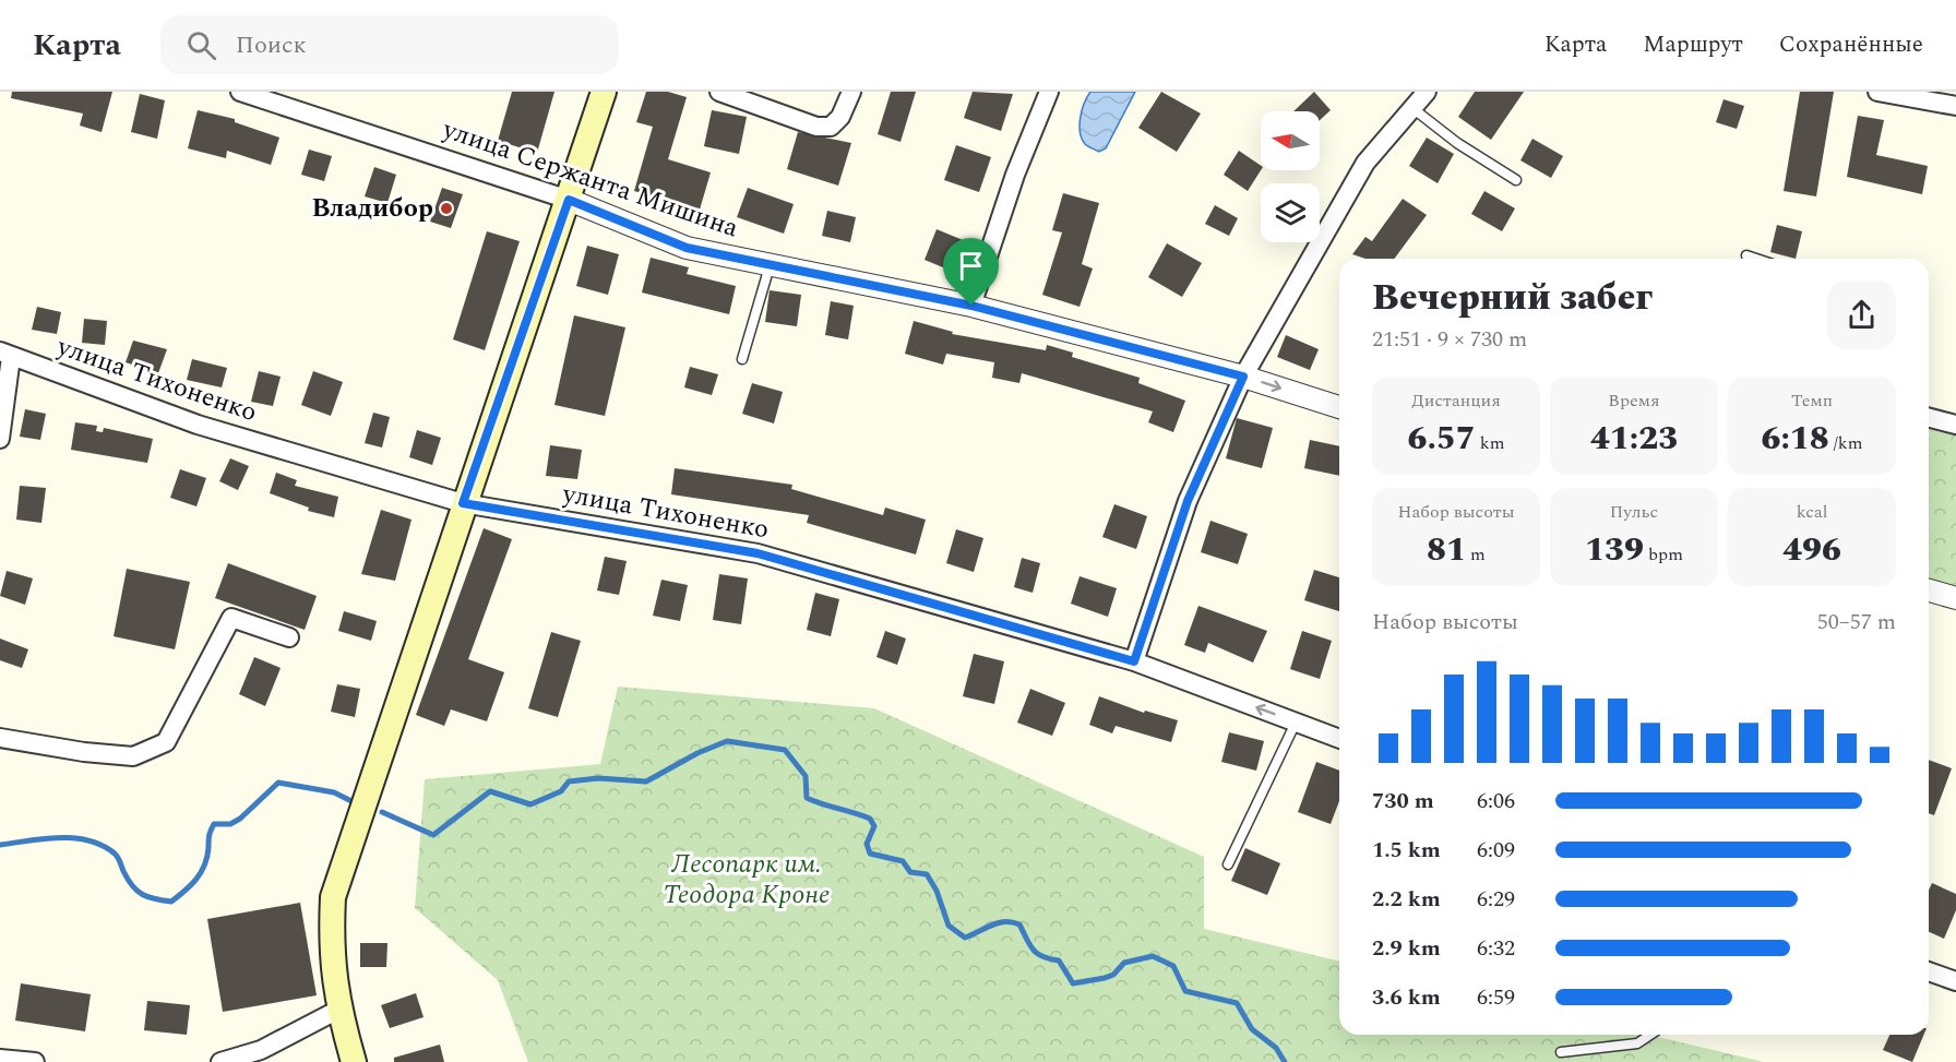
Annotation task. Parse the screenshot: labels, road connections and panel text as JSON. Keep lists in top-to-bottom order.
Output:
{
  "streets": {
    "street": ["улица Сержанта Мишина", "улица Тихоненко"]
  },
  "parks": ["Лесопарк им. Теодора Кроне"],
  "places": ["Владибор"],
  "north": "left",
  "page": {
    "header": "Карта",
    "search": "Поиск",
    "nav": ["Карта", "Маршрут", "Сохранённые"],
    "heading": ["Вечерний забег", "21:51 · 9 × 730 m"],
    "stats": [
      ["Дистанция", "6.57 km"],
      ["Время", "41:23"],
      ["Темп", "6:18 /km"],
      ["Набор высоты", "81 m"],
      ["Пульс", "139 bpm"],
      ["kcal", "496"]
    ],
    "chart": ["Набор высоты", "50–57 m"],
    "list": [
      {
        "name": "730 m",
        "note": "6:06"
      },
      {
        "name": "1.5 km",
        "note": "6:09"
      },
      {
        "name": "2.2 km",
        "note": "6:29"
      },
      {
        "name": "2.9 km",
        "note": "6:32"
      },
      {
        "name": "3.6 km",
        "note": "6:59"
      }
    ]
  }
}
